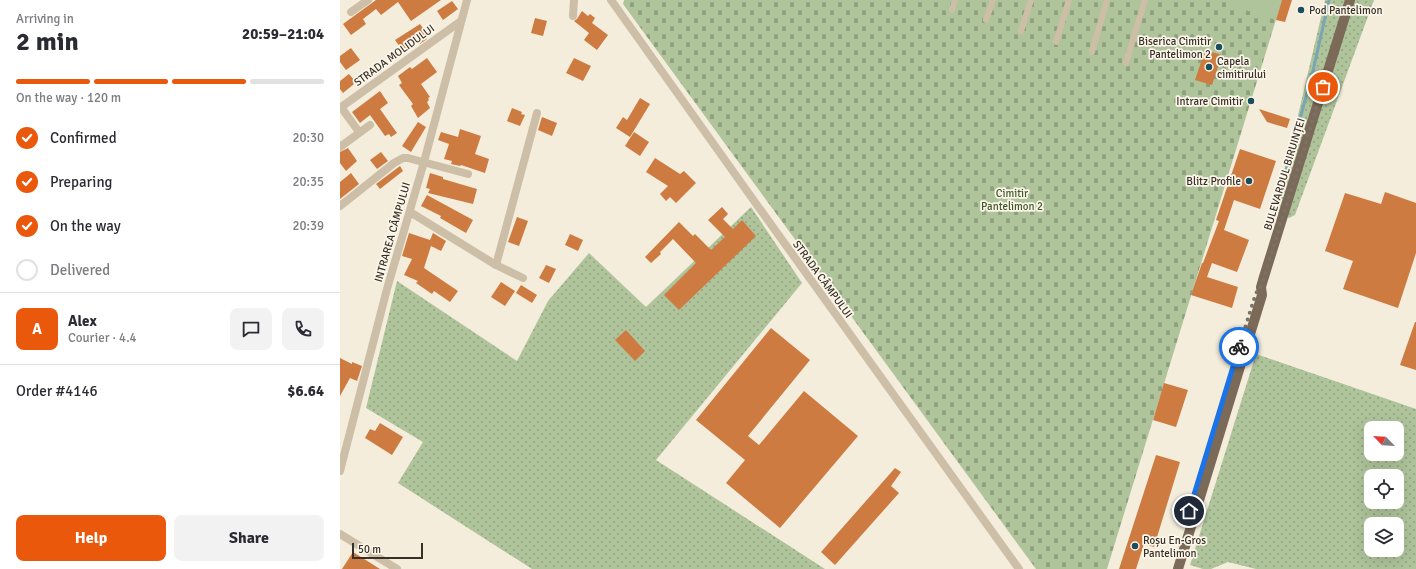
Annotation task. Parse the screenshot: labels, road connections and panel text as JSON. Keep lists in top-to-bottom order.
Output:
{
  "streets": {
    "main road": ["BULEVARDUL BIRUINȚEI"],
    "street": ["STRADA MOLIDULUI", "INTRAREA CÂMPULUI", "STRADA CÂMPULUI"]
  },
  "crossings": [
    ["STRADA MOLIDULUI", "INTRAREA CÂMPULUI"]
  ],
  "parks": ["Cimitir Pantelimon 2"],
  "places": [
    "Pod Pantelimon",
    "Biserica Cimitir Pantelimon 2",
    "Capela cimitirului",
    "Intrare Cimitir",
    "Blitz Profile",
    "Roșu En-Gros Pantelimon"
  ],
  "scale_bar": "50 m",
  "north": "top left",
  "page": {
    "heading": ["2 min", "Arriving in", "20:59–21:04"],
    "panel": [
      "Alex",
      "Courier · 4.4",
      "Order #4146",
      "$6.64"
    ],
    "bar": "On the way · 120 m",
    "list": [
      ["Confirmed", "20:30"],
      ["Preparing", "20:35"],
      ["On the way", "20:39"],
      "Delivered"
    ],
    "round": "A",
    "buttons": ["Help", "Share"],
    "scale": "50 m"
  }
}
